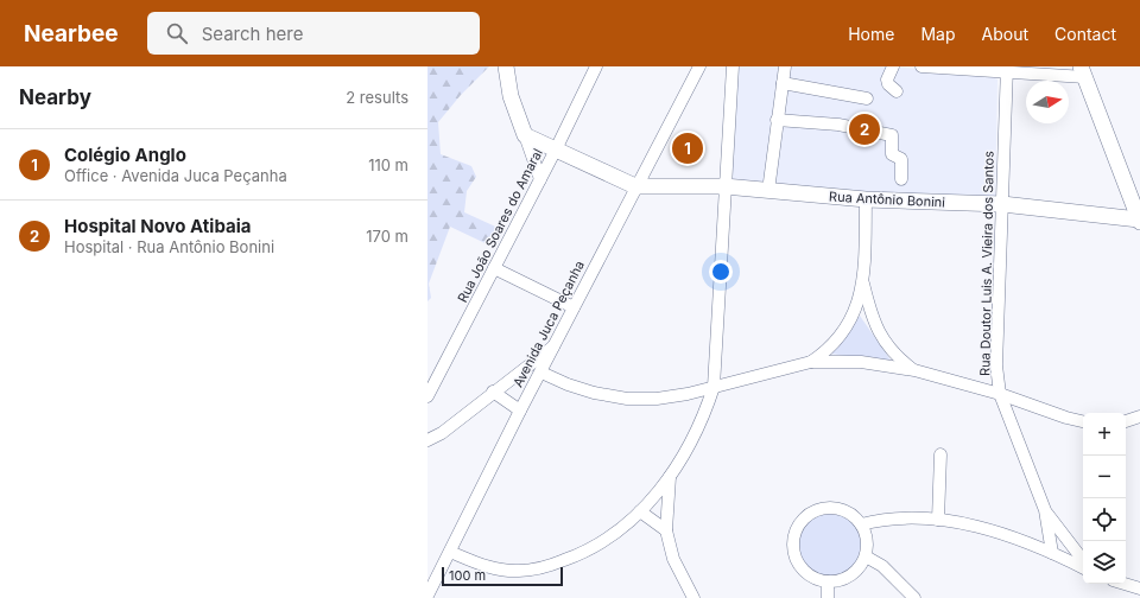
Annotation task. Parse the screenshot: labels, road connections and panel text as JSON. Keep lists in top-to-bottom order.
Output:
{
  "streets": {
    "main road": ["Rua Antônio Bonini"],
    "street": ["Rua João Soares do Amaral", "Rua Doutor Luis A. Vieira dos Santos", "Avenida Juca Peçanha"]
  },
  "crossings": [
    ["Rua Antônio Bonini", "Rua Doutor Luis A. Vieira dos Santos"],
    ["Rua Antônio Bonini", "Avenida Juca Peçanha"]
  ],
  "scale_bar": "100 m",
  "north": "right",
  "page": {
    "header": "Nearbee",
    "search": "Search here",
    "nav": [
      "Home",
      "Map",
      "About",
      "Contact"
    ],
    "heading": ["Nearby", "2 results"],
    "pins": ["2", "1"],
    "list": [
      {
        "mark": "1",
        "name": "Colégio Anglo",
        "note": "Office · Avenida Juca Peçanha",
        "value": "110 m"
      },
      {
        "mark": "2",
        "name": "Hospital Novo Atibaia",
        "note": "Hospital · Rua Antônio Bonini",
        "value": "170 m"
      }
    ],
    "map_buttons": ["+", "−"],
    "scale": "100 m"
  }
}
